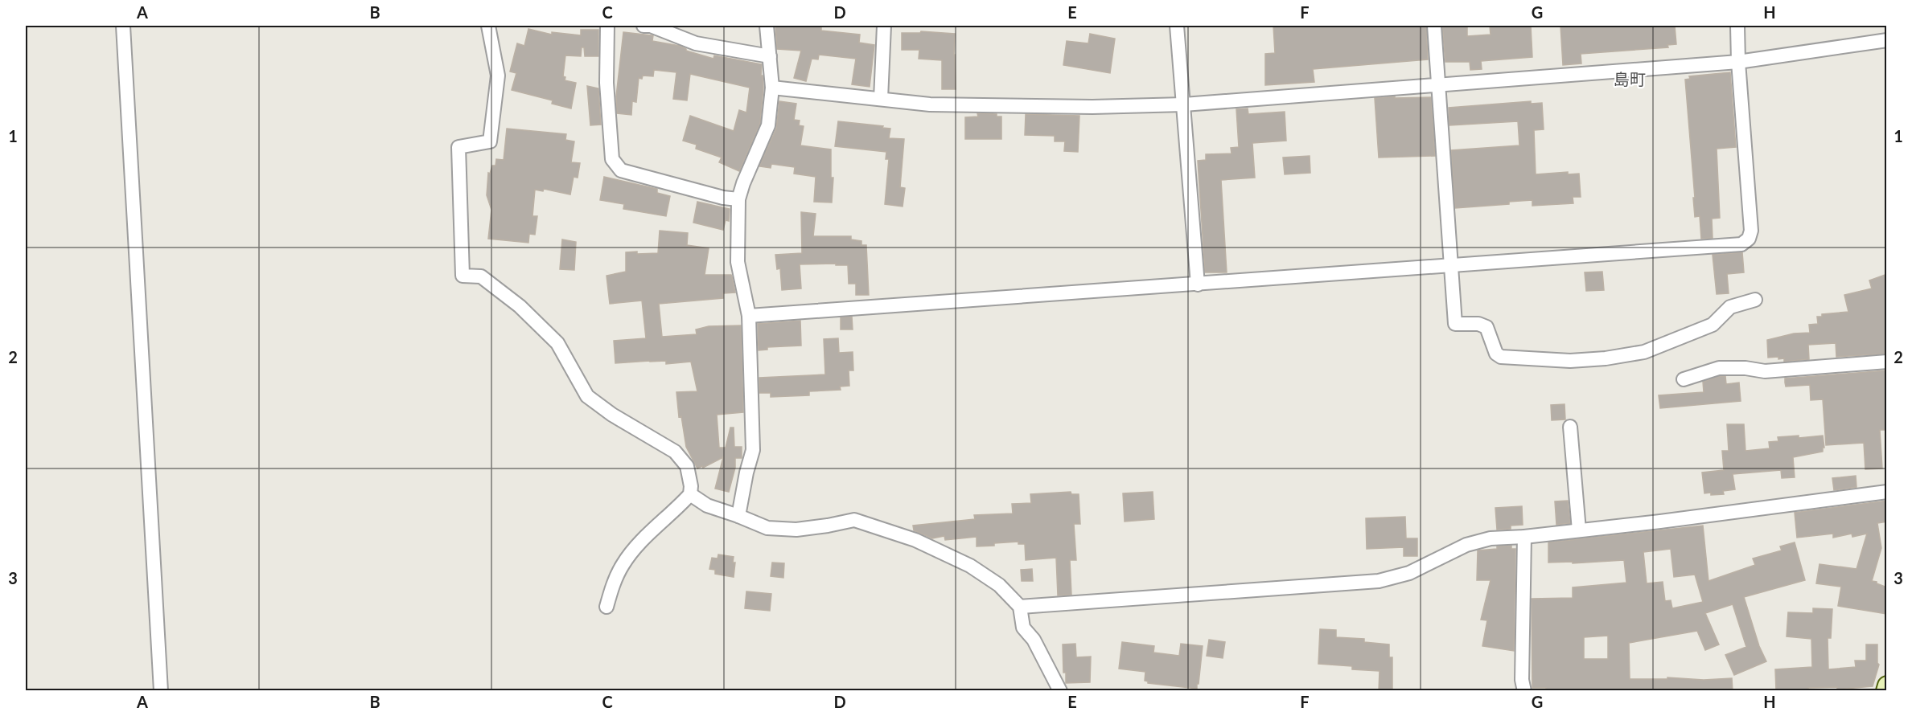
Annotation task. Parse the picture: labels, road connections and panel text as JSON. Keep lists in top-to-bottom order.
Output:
{
  "districts": ["島町"],
  "grid": {
    "columns": [
      "A",
      "B",
      "C",
      "D",
      "E",
      "F",
      "G",
      "H"
    ],
    "rows": ["1", "2", "3"]
  }
}
